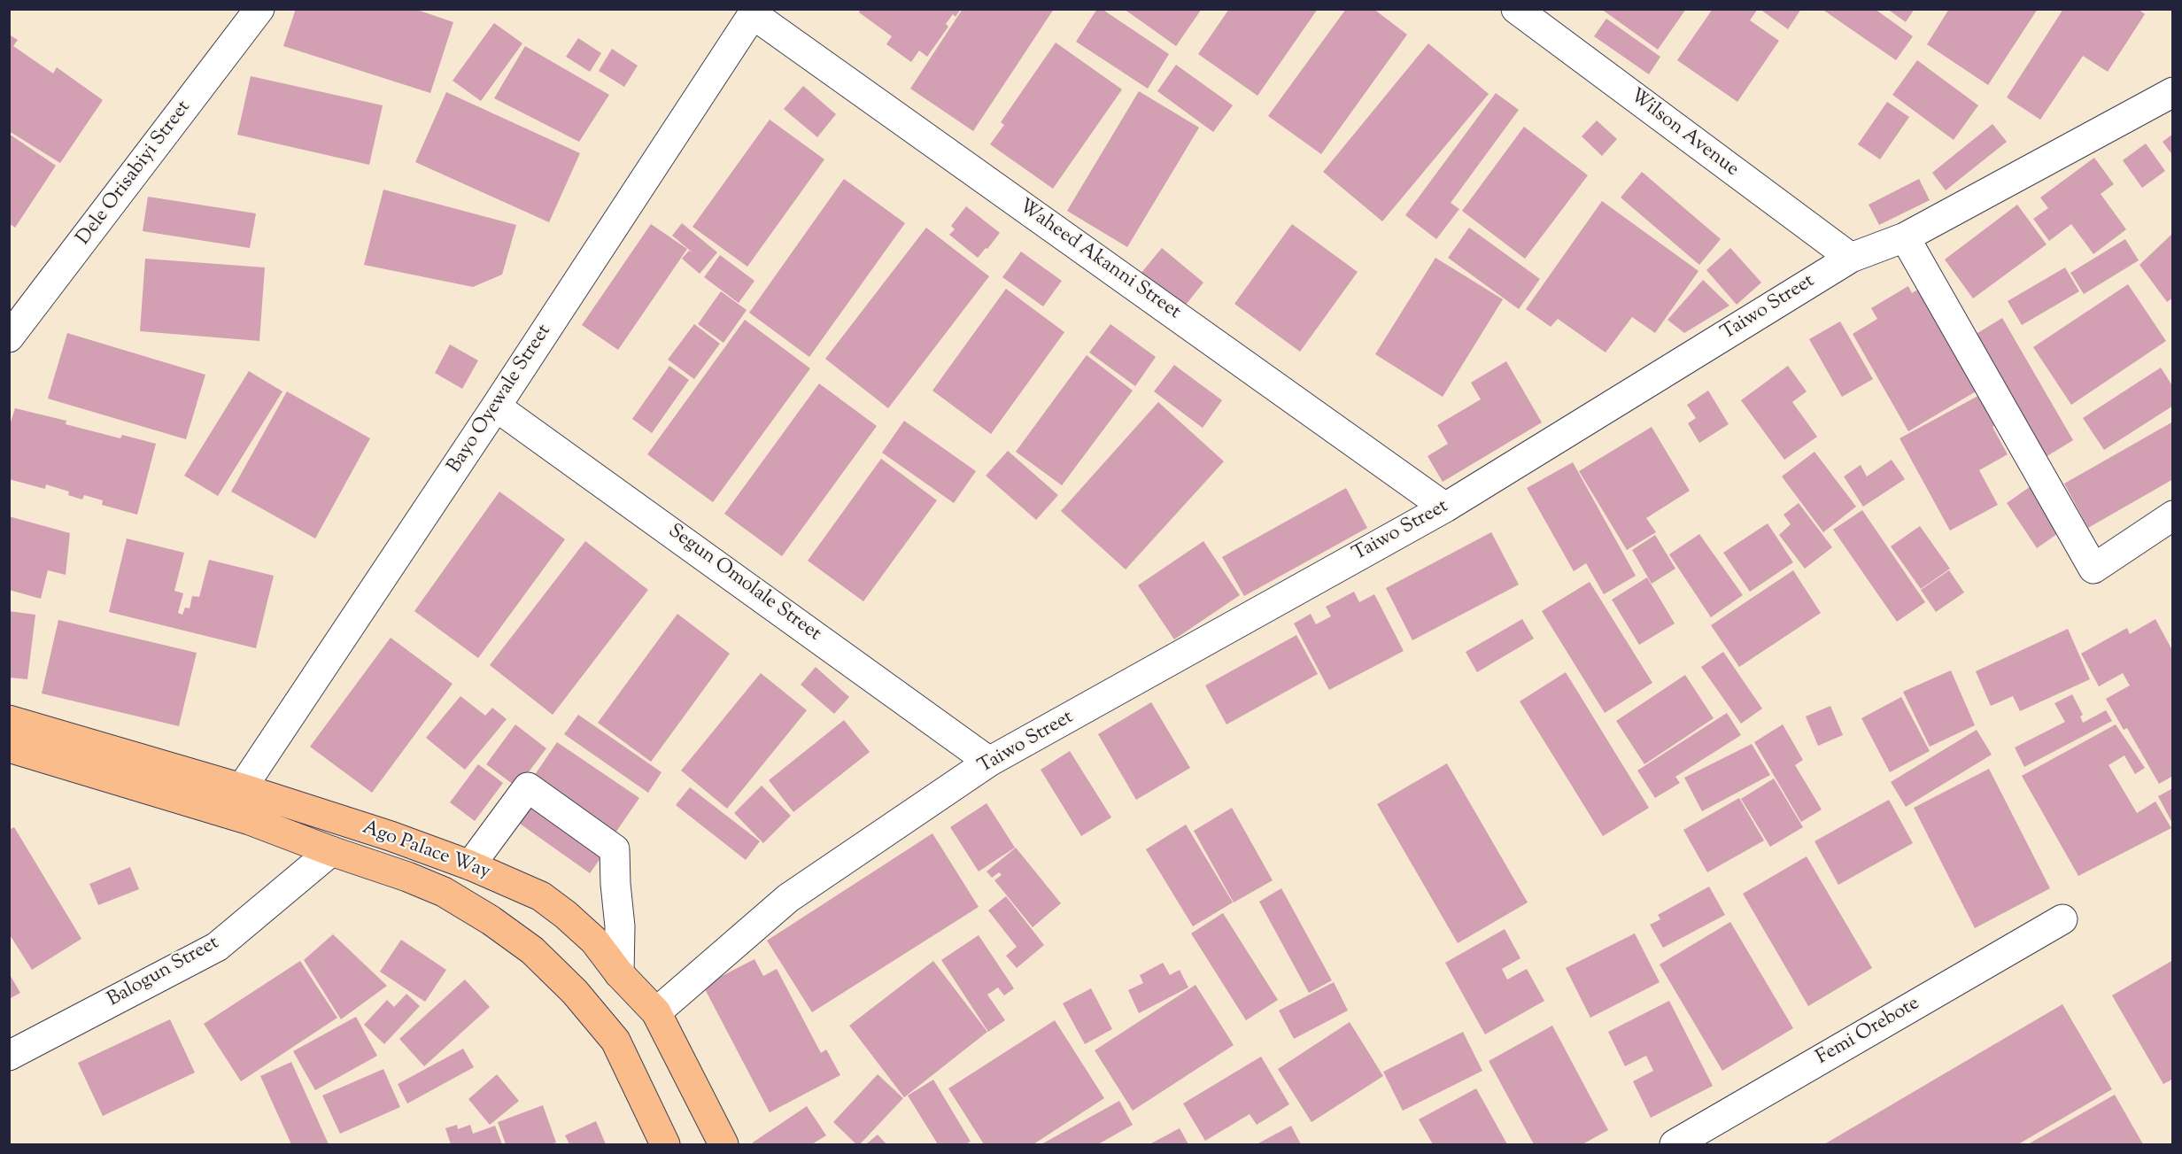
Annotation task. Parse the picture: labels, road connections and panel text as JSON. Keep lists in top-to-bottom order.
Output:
{
  "streets": {
    "main road": ["Ago Palace Way"],
    "street": [
      "Wilson Avenue",
      "Dele Orisabiyi Street",
      "Waheed Akanni Street",
      "Taiwo Street",
      "Bayo Oyewale Street",
      "Segun Omolale Street",
      "Balogun Street",
      "Femi Orebote"
    ]
  },
  "crossings": [
    ["Wilson Avenue", "Taiwo Street"],
    ["Waheed Akanni Street", "Taiwo Street"],
    ["Waheed Akanni Street", "Bayo Oyewale Street"],
    ["Taiwo Street", "Segun Omolale Street"],
    ["Taiwo Street", "Ago Palace Way"],
    ["Bayo Oyewale Street", "Segun Omolale Street"],
    ["Bayo Oyewale Street", "Ago Palace Way"],
    ["Ago Palace Way", "Balogun Street"]
  ]
}
